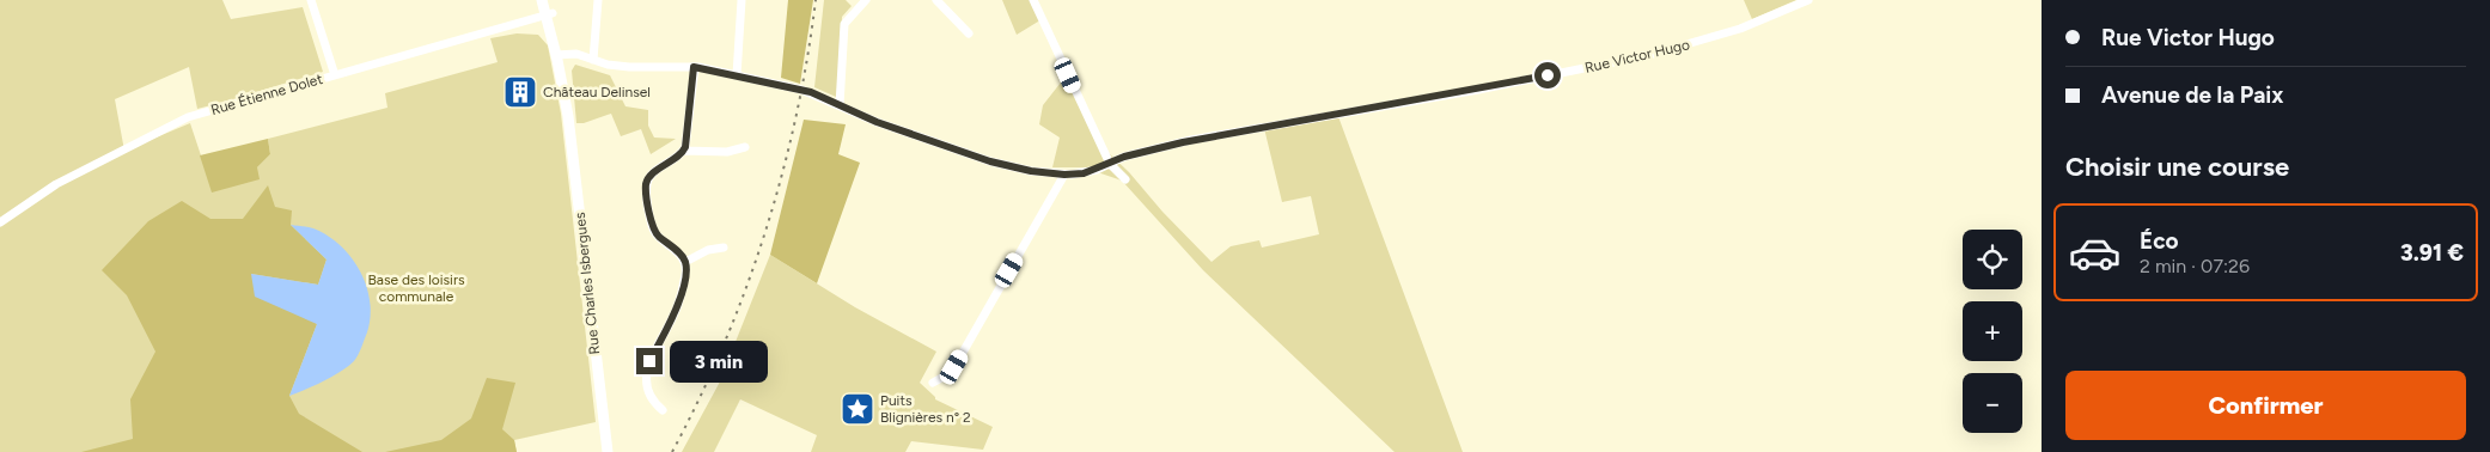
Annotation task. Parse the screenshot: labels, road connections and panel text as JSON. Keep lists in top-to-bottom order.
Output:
{
  "streets": {
    "main road": ["Rue Charles Isbergues"],
    "street": ["Rue Victor Hugo", "Rue Étienne Dolet"]
  },
  "crossings": [
    ["Rue Victor Hugo", "Rue Charles Isbergues"],
    ["Rue Étienne Dolet", "Rue Charles Isbergues"]
  ],
  "parks": ["Base des loisirs communale"],
  "places": {
    "building": ["Château Delinsel"],
    "place": ["Puits Blignières n° 2"]
  },
  "page": {
    "banner": ["Rue Victor Hugo", "Avenue de la Paix"],
    "heading": "Choisir une course",
    "list": [
      {
        "name": "Éco",
        "note": "2 min · 07:26",
        "value": "3.91 €"
      }
    ],
    "map_buttons": ["+", "−"],
    "bubble": "3 min",
    "buttons": "Confirmer"
  }
}
